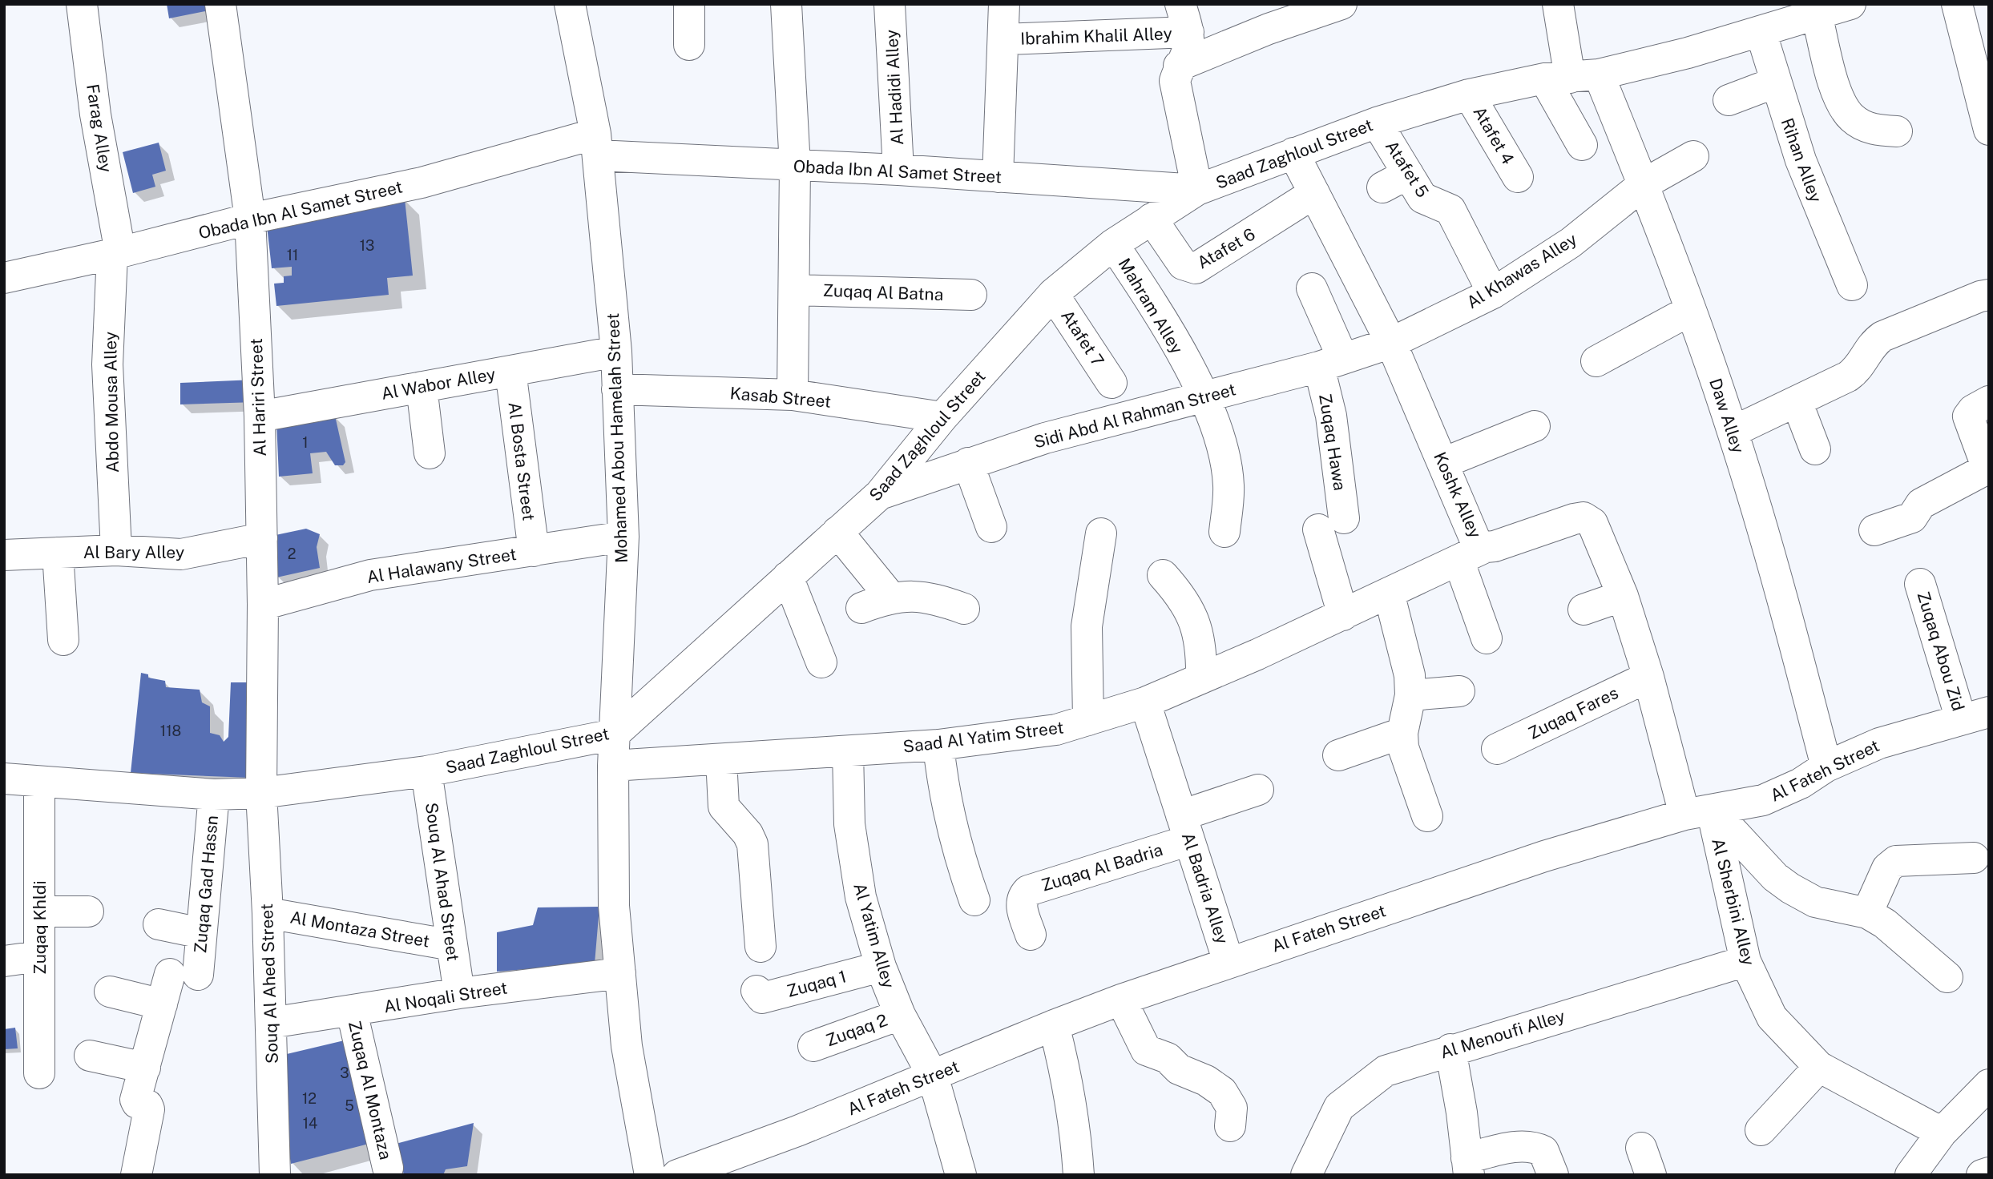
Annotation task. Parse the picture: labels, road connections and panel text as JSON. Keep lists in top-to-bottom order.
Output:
{
  "streets": {
    "street": [
      "Ibrahim Khalil Alley",
      "Al Hadidi Alley",
      "Farag Alley",
      "Atafet 4",
      "Saad Zaghloul Street",
      "Rihan Alley",
      "Atafet 5",
      "Obada Ibn Al Samet Street",
      "Atafet 6",
      "Al Khawas Alley",
      "Zuqaq Al Batna",
      "Mahram Alley",
      "Atafet 7",
      "Al Wabor Alley",
      "Al Hariri Street",
      "Kasab Street",
      "Abdo Mousa Alley",
      "Sidi Abd Al Rahman Street",
      "Daw Alley",
      "Mohamed Abou Hamelah Street",
      "Zuqaq Hawa",
      "Al Bosta Street",
      "Koshk Alley",
      "Al Bary Alley",
      "Al Halawany Street",
      "Zuqaq Abou Zid",
      "Zuqaq Fares",
      "Saad Al Yatim Street",
      "Al Fateh Street",
      "Zuqaq Al Badria",
      "Souq Al Ahad Street",
      "Zuqaq Gad Hassn",
      "Al Badria Alley",
      "Al Sherbini Alley",
      "Zuqaq Khldi",
      "Al Montaza Street",
      "Al Yatim Alley",
      "Souq Al Ahed Street",
      "Zuqaq 1",
      "Al Noqali Street",
      "Zuqaq 2",
      "Al Menoufi Alley",
      "Zuqaq Al Montaza"
    ]
  },
  "crossings": [
    ["Al Hadidi Alley", "Obada Ibn Al Samet Street"],
    ["Farag Alley", "Obada Ibn Al Samet Street"],
    ["Farag Alley", "Abdo Mousa Alley"],
    ["Atafet 4", "Saad Zaghloul Street"],
    ["Saad Zaghloul Street", "Rihan Alley"],
    ["Saad Zaghloul Street", "Atafet 5"],
    ["Saad Zaghloul Street", "Obada Ibn Al Samet Street"],
    ["Saad Zaghloul Street", "Atafet 6"],
    ["Saad Zaghloul Street", "Mahram Alley"],
    ["Saad Zaghloul Street", "Atafet 7"],
    ["Saad Zaghloul Street", "Al Hariri Street"],
    ["Saad Zaghloul Street", "Kasab Street"],
    ["Saad Zaghloul Street", "Sidi Abd Al Rahman Street"],
    ["Saad Zaghloul Street", "Daw Alley"],
    ["Saad Zaghloul Street", "Mohamed Abou Hamelah Street"],
    ["Saad Zaghloul Street", "Koshk Alley"],
    ["Saad Zaghloul Street", "Souq Al Ahad Street"],
    ["Saad Zaghloul Street", "Zuqaq Gad Hassn"],
    ["Saad Zaghloul Street", "Zuqaq Khldi"],
    ["Saad Zaghloul Street", "Souq Al Ahed Street"],
    ["Atafet 5", "Al Khawas Alley"],
    ["Obada Ibn Al Samet Street", "Al Hariri Street"],
    ["Obada Ibn Al Samet Street", "Abdo Mousa Alley"],
    ["Obada Ibn Al Samet Street", "Mohamed Abou Hamelah Street"],
    ["Atafet 6", "Koshk Alley"],
    ["Al Khawas Alley", "Sidi Abd Al Rahman Street"],
    ["Al Khawas Alley", "Daw Alley"],
    ["Al Khawas Alley", "Koshk Alley"],
    ["Mahram Alley", "Sidi Abd Al Rahman Street"],
    ["Al Wabor Alley", "Al Hariri Street"],
    ["Al Wabor Alley", "Mohamed Abou Hamelah Street"],
    ["Al Wabor Alley", "Al Bosta Street"],
    ["Al Hariri Street", "Al Bary Alley"],
    ["Al Hariri Street", "Al Halawany Street"],
    ["Al Hariri Street", "Souq Al Ahed Street"],
    ["Kasab Street", "Mohamed Abou Hamelah Street"],
    ["Abdo Mousa Alley", "Al Bary Alley"],
    ["Sidi Abd Al Rahman Street", "Zuqaq Hawa"],
    ["Sidi Abd Al Rahman Street", "Koshk Alley"],
    ["Daw Alley", "Al Fateh Street"],
    ["Mohamed Abou Hamelah Street", "Al Halawany Street"],
    ["Mohamed Abou Hamelah Street", "Saad Al Yatim Street"],
    ["Mohamed Abou Hamelah Street", "Al Noqali Street"],
    ["Zuqaq Hawa", "Saad Al Yatim Street"],
    ["Al Bosta Street", "Al Halawany Street"],
    ["Koshk Alley", "Zuqaq Fares"],
    ["Koshk Alley", "Saad Al Yatim Street"],
    ["Koshk Alley", "Al Fateh Street"],
    ["Koshk Alley", "Al Sherbini Alley"],
    ["Zuqaq Abou Zid", "Al Fateh Street"],
    ["Saad Al Yatim Street", "Al Badria Alley"],
    ["Saad Al Yatim Street", "Al Yatim Alley"],
    ["Al Fateh Street", "Al Badria Alley"],
    ["Al Fateh Street", "Al Sherbini Alley"],
    ["Al Fateh Street", "Al Yatim Alley"],
    ["Zuqaq Al Badria", "Al Badria Alley"],
    ["Souq Al Ahad Street", "Al Montaza Street"],
    ["Souq Al Ahad Street", "Al Noqali Street"],
    ["Al Sherbini Alley", "Al Menoufi Alley"],
    ["Al Montaza Street", "Souq Al Ahed Street"],
    ["Al Yatim Alley", "Zuqaq 1"],
    ["Al Yatim Alley", "Zuqaq 2"],
    ["Souq Al Ahed Street", "Al Noqali Street"],
    ["Al Noqali Street", "Zuqaq Al Montaza"]
  ],
  "house_numbers": [
    "13",
    "11",
    "1",
    "2",
    "118",
    "3",
    "12",
    "5",
    "14"
  ]
}
